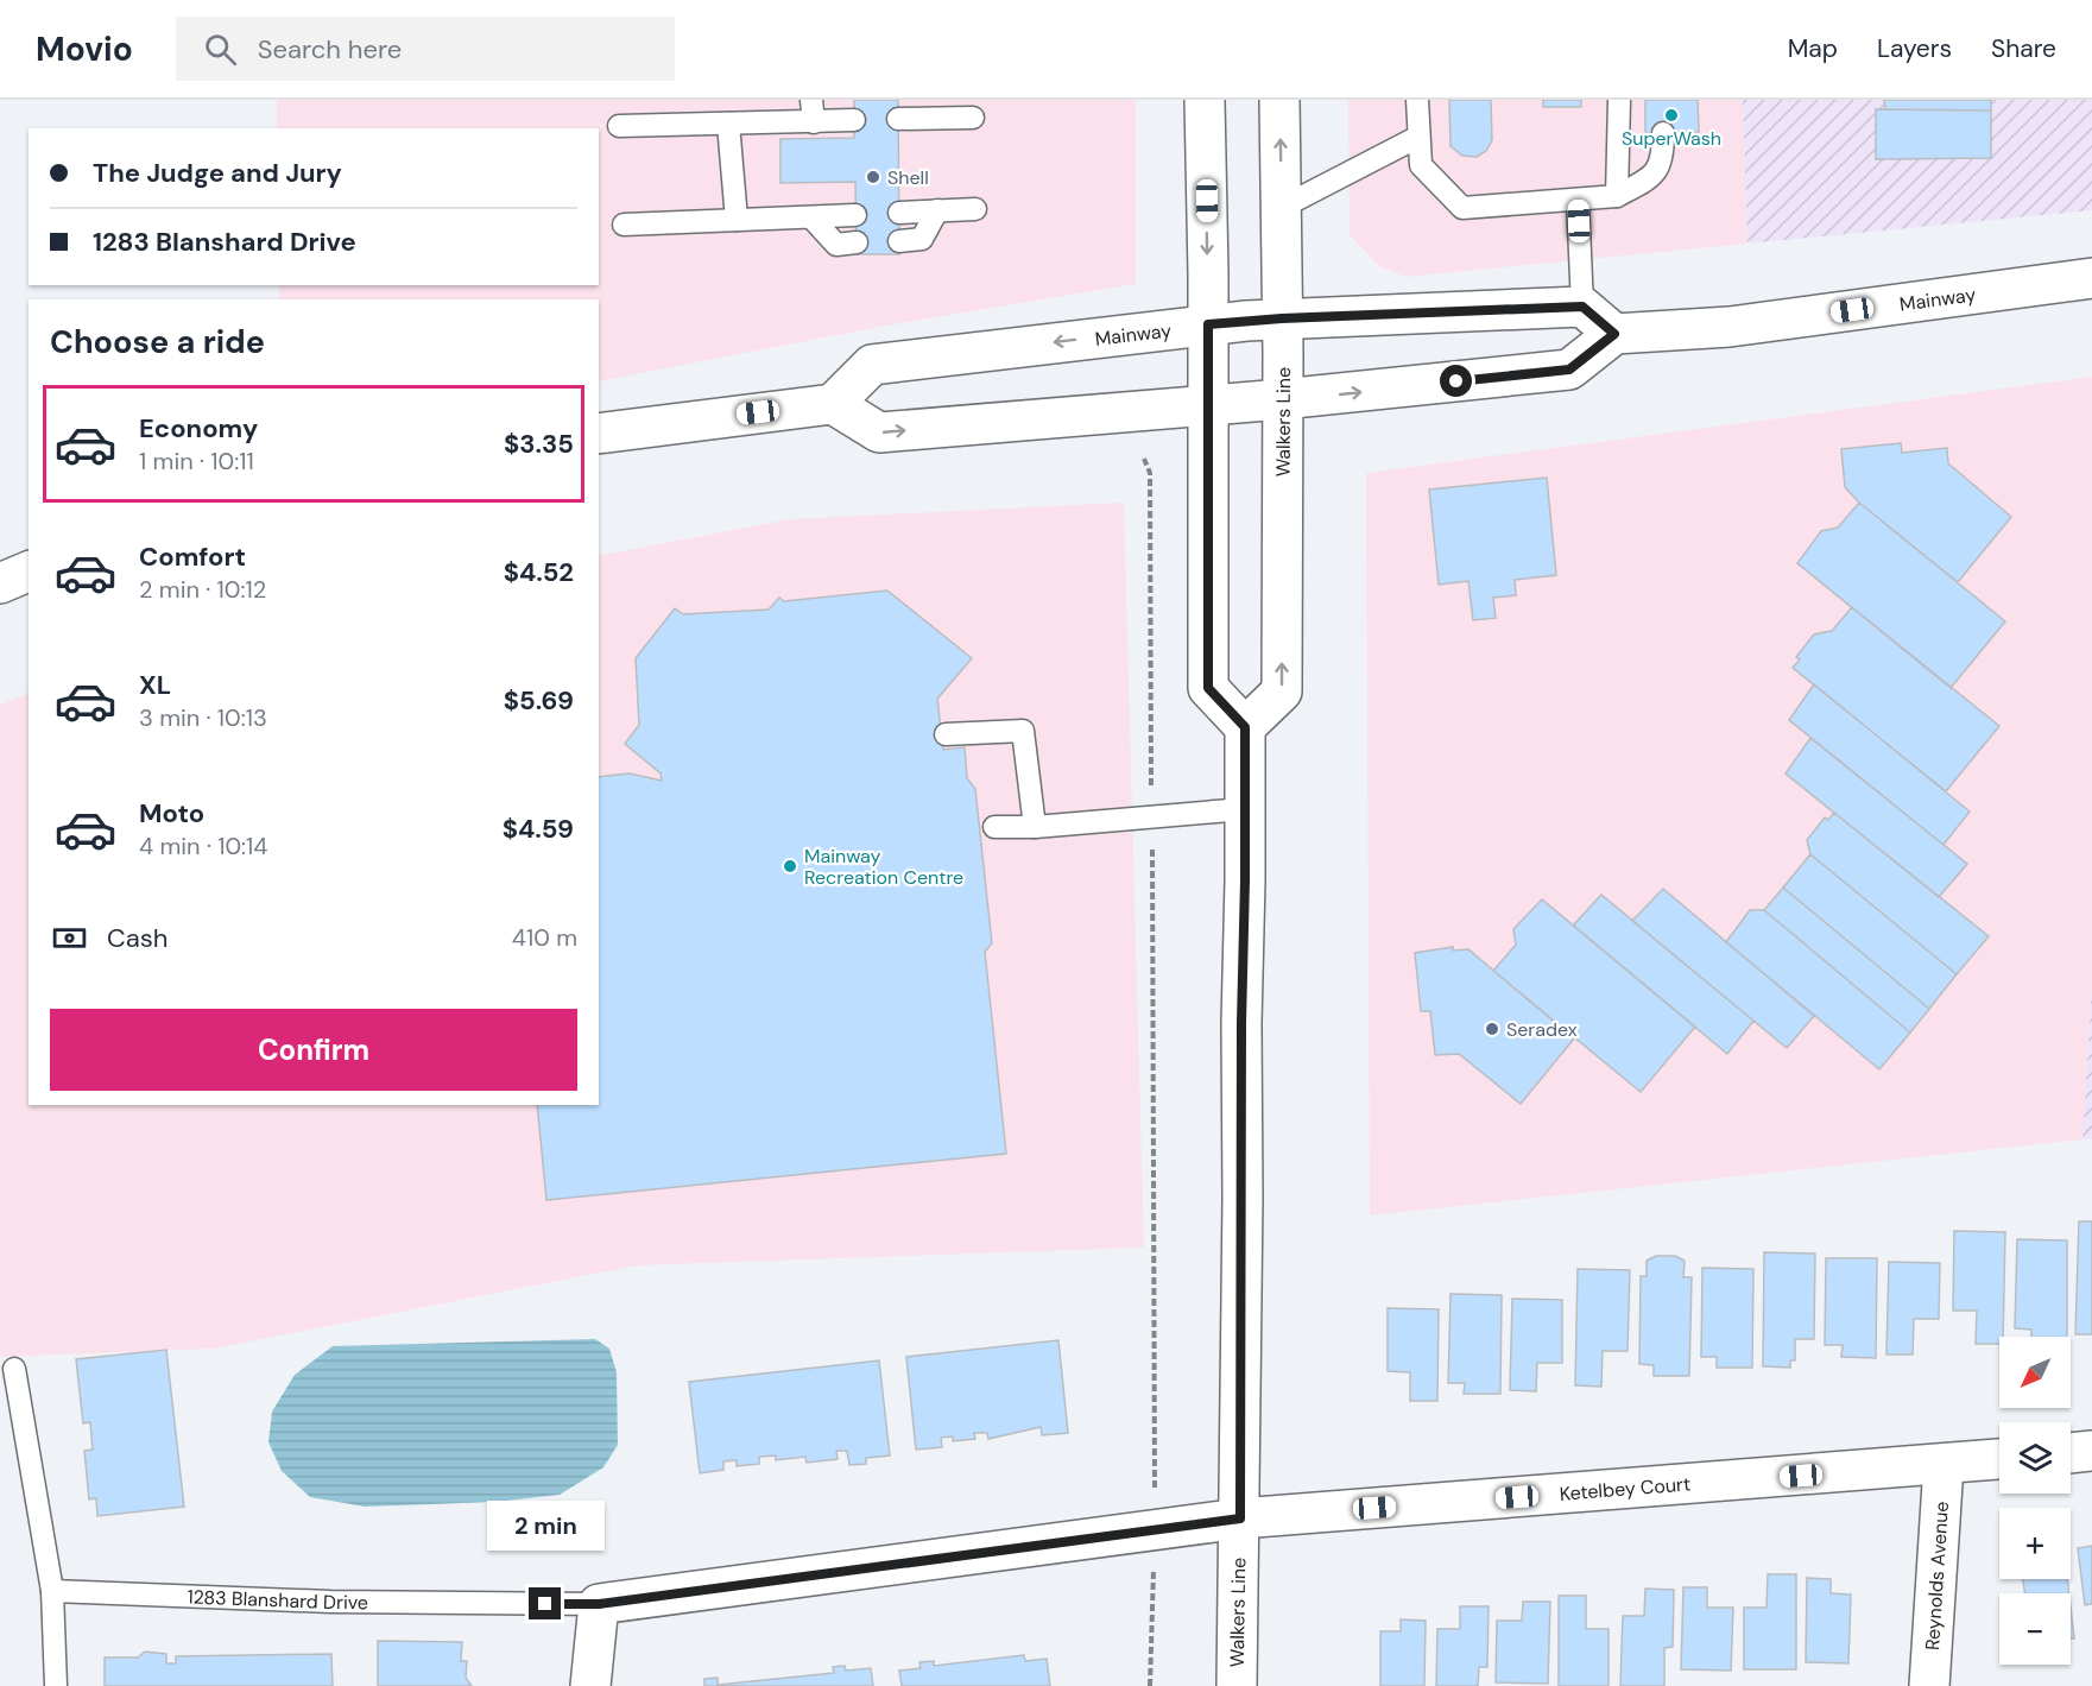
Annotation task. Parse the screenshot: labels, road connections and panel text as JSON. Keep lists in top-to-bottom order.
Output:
{
  "streets": {
    "street": [
      "Mainway",
      "Walkers Line",
      "Ketelbey Court",
      "Reynolds Avenue"
    ],
    "lane": ["1283 Blanshard Drive"]
  },
  "crossings": [
    ["Mainway", "Walkers Line"],
    ["Walkers Line", "Ketelbey Court"],
    ["Ketelbey Court", "Reynolds Avenue"],
    ["Ketelbey Court", "1283 Blanshard Drive"]
  ],
  "places": [
    "SuperWash",
    "Shell",
    "Mainway Recreation Centre",
    "Seradex"
  ],
  "north": "bottom left",
  "page": {
    "header": "Movio",
    "search": "Search here",
    "nav": ["Map", "Layers", "Share"],
    "banner": ["The Judge and Jury", "1283 Blanshard Drive"],
    "heading": "Choose a ride",
    "list": [
      {
        "name": "Economy",
        "note": "1 min · 10:11",
        "value": "$3.35"
      },
      {
        "name": "Comfort",
        "note": "2 min · 10:12",
        "value": "$4.52"
      },
      {
        "name": "XL",
        "note": "3 min · 10:13",
        "value": "$5.69"
      },
      {
        "name": "Moto",
        "note": "4 min · 10:14",
        "value": "$4.59"
      }
    ],
    "pay": ["Cash", "410 m"],
    "buttons": "Confirm",
    "map_buttons": ["+", "−"],
    "bubble": "2 min"
  }
}
